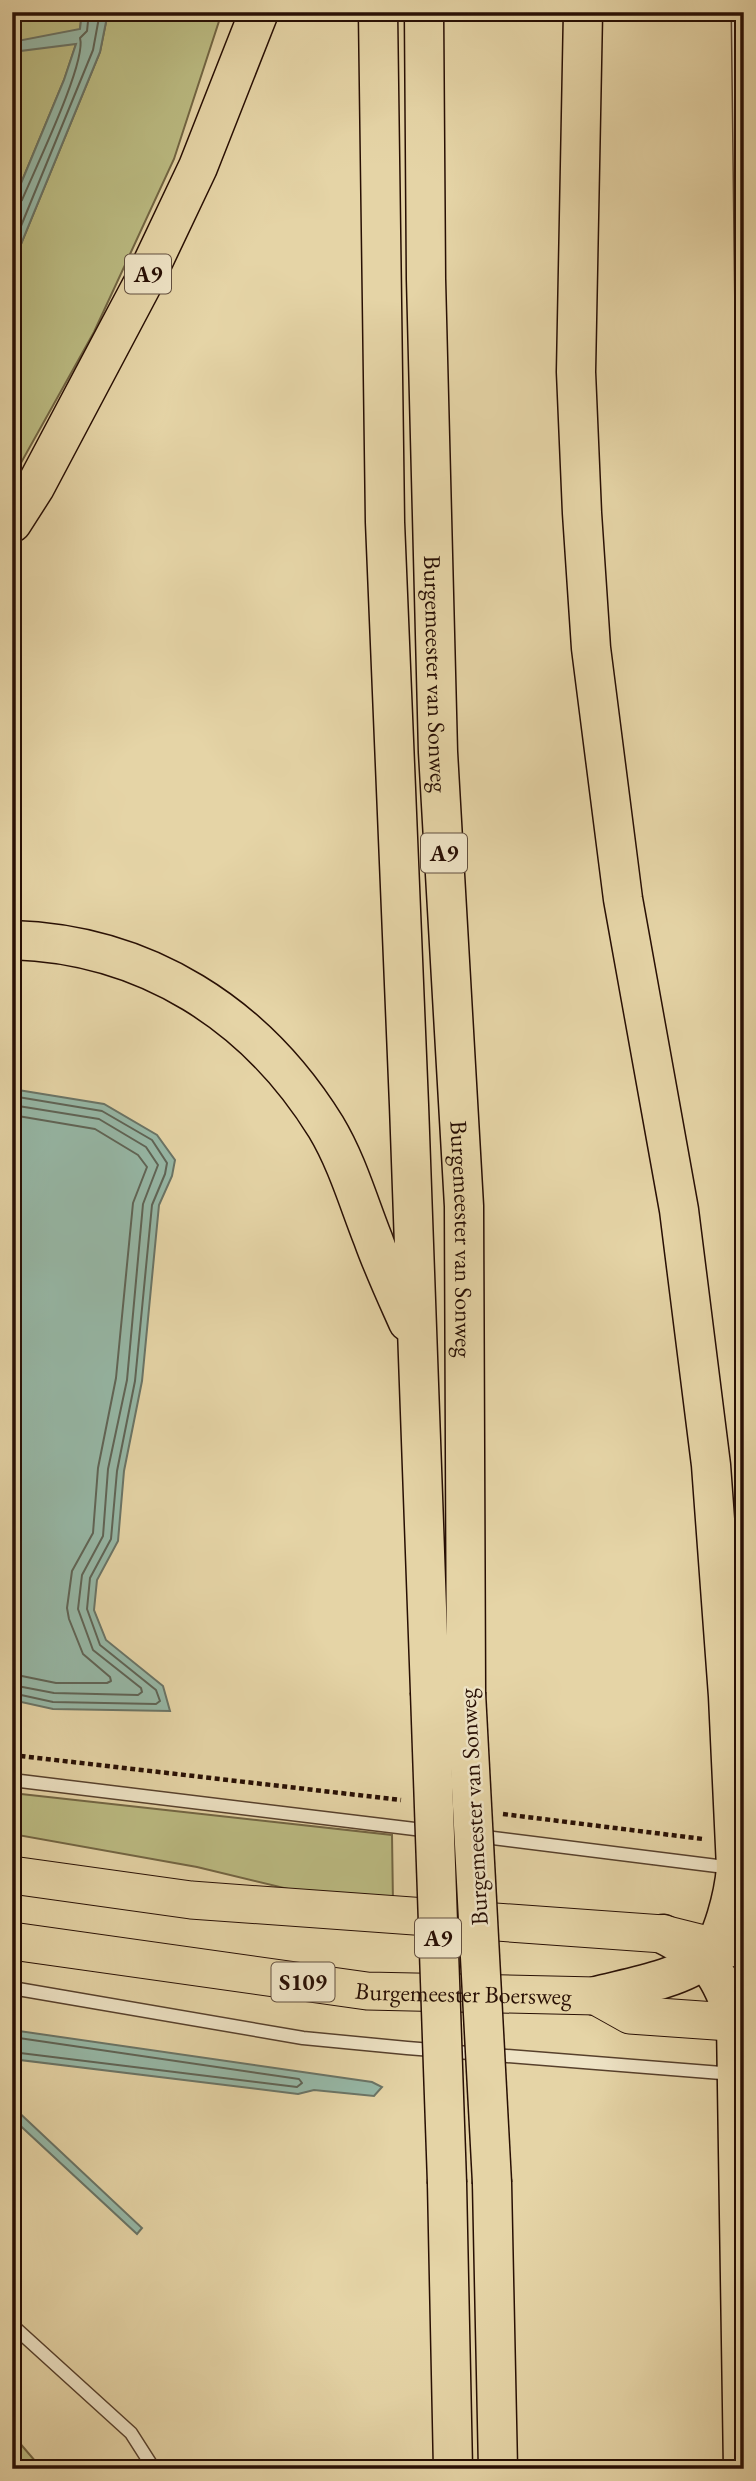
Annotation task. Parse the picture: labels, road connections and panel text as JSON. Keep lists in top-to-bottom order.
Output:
{
  "streets": {
    "highway": ["A9", "Burgemeester van Sonweg"],
    "main road": ["S109", "Burgemeester Boersweg"]
  },
  "crossings": [
    ["A9", "Burgemeester van Sonweg"]
  ]
}
